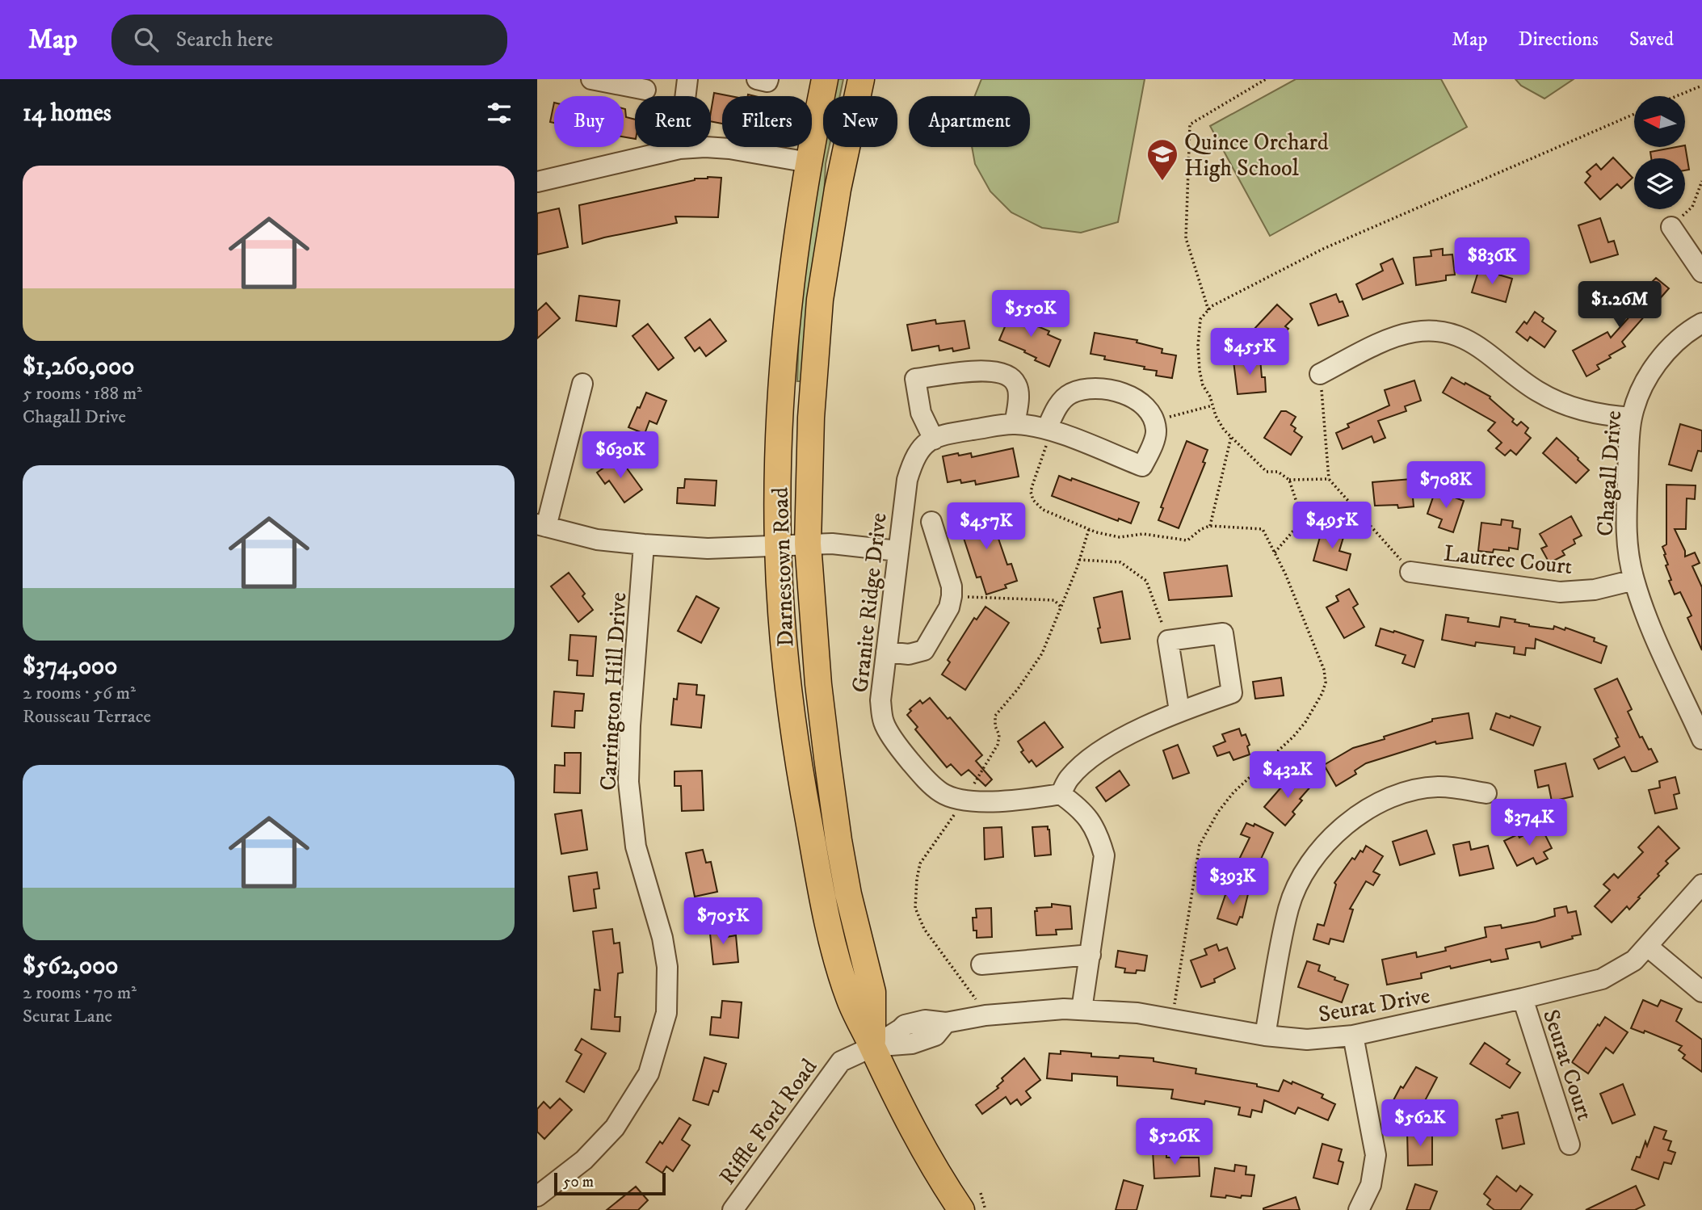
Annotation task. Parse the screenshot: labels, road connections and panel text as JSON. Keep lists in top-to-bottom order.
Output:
{
  "streets": {
    "main road": ["Darnestown Road"],
    "street": [
      "Chagall Drive",
      "Lautrec Court",
      "Granite Ridge Drive",
      "Carrington Hill Drive",
      "Seurat Drive",
      "Seurat Court",
      "Riffle Ford Road"
    ]
  },
  "crossings": [
    ["Chagall Drive", "Lautrec Court"],
    ["Darnestown Road", "Seurat Drive"],
    ["Darnestown Road", "Riffle Ford Road"],
    ["Seurat Drive", "Seurat Court"],
    ["Seurat Drive", "Riffle Ford Road"]
  ],
  "places": {
    "school or university": ["Quince Orchard High School"]
  },
  "scale_bar": "50 m",
  "north": "left",
  "page": {
    "header": "Map",
    "search": "Search here",
    "nav": ["Map", "Directions", "Saved"],
    "heading": "14 homes",
    "chip": [
      "Buy",
      "Rent",
      "Filters",
      "New",
      "Apartment"
    ],
    "list": [
      {
        "name": "$1,260,000",
        "note": "5 rooms · 188 m² · Chagall Drive"
      },
      {
        "name": "$374,000",
        "note": "2 rooms · 56 m² · Rousseau Terrace"
      },
      {
        "name": "$562,000",
        "note": "2 rooms · 70 m² · Seurat Lane"
      }
    ],
    "price": [
      "$836K",
      "$1.26M",
      "$550K",
      "$455K",
      "$630K",
      "$708K",
      "$495K",
      "$457K",
      "$432K",
      "$374K",
      "$393K",
      "$705K",
      "$562K",
      "$526K"
    ],
    "scale": "50 m"
  }
}
